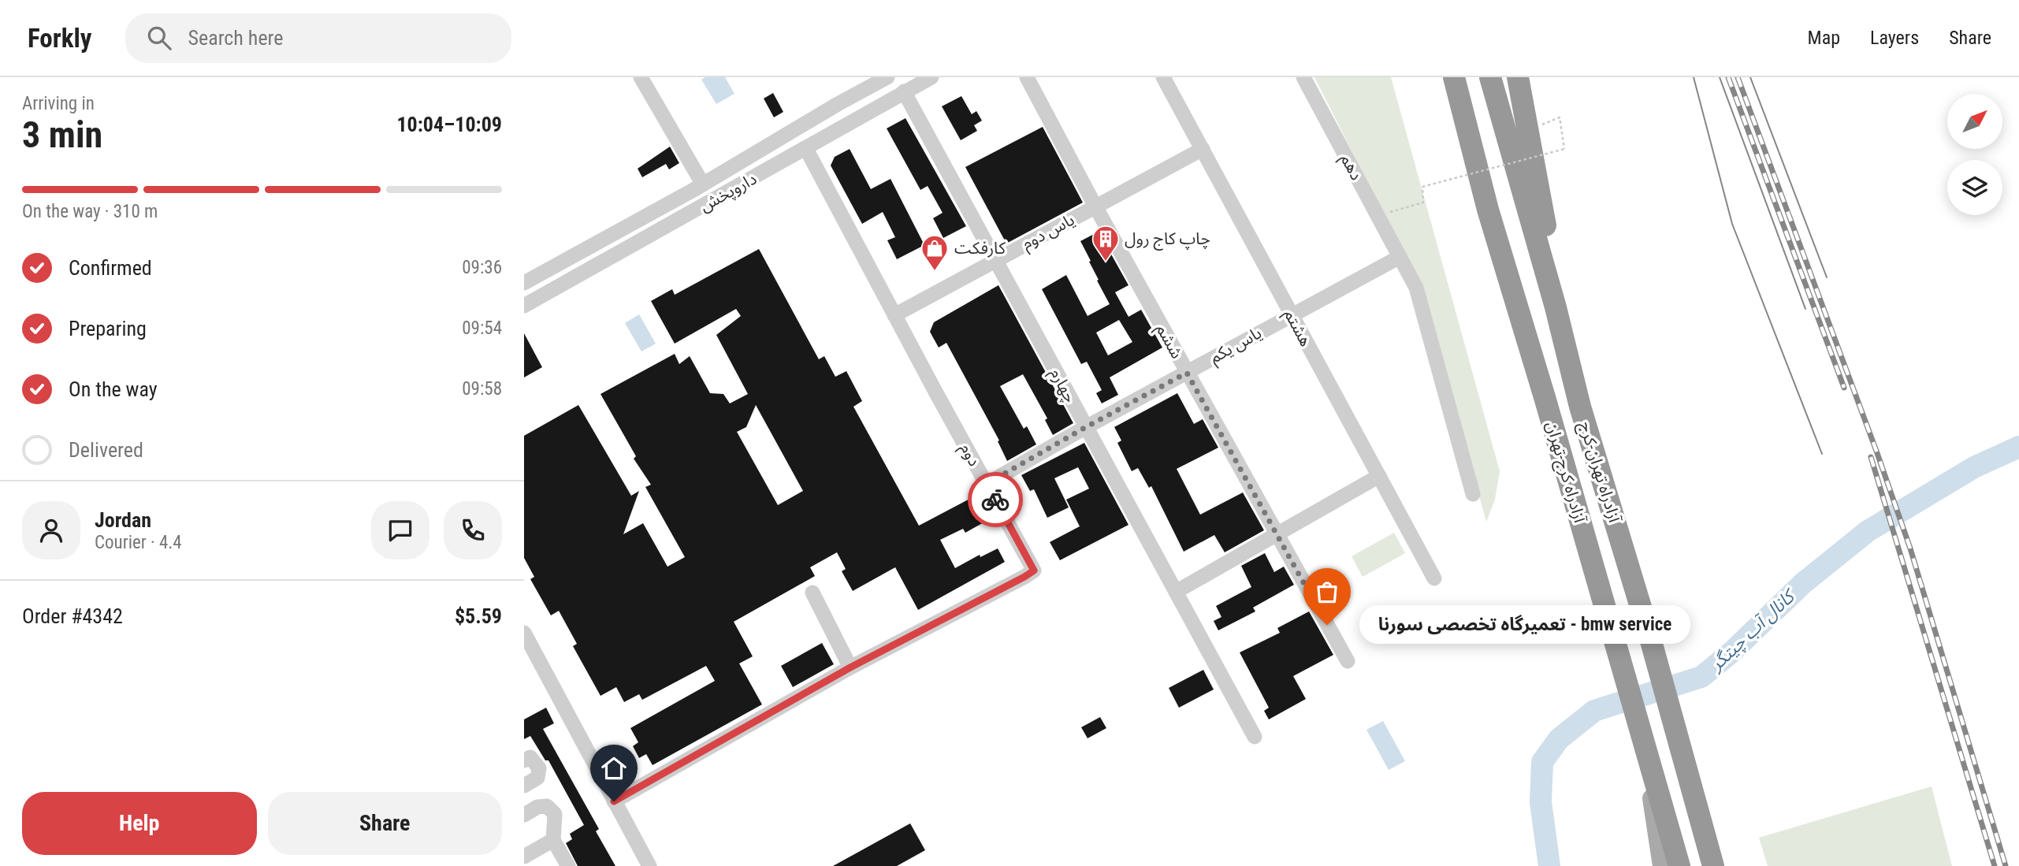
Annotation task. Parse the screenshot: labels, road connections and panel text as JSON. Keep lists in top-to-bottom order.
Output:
{
  "streets": {
    "highway": ["آزادراه کرج-تهران", "آزادراه تهران-کرج"],
    "street": [
      "دهم",
      "داروپخش",
      "یاس دوم",
      "هشتم",
      "ششم",
      "یاس یکم",
      "چهارم",
      "دوم"
    ]
  },
  "crossings": [
    ["دهم", "یاس یکم"],
    ["داروپخش", "چهارم"],
    ["داروپخش", "دوم"],
    ["یاس دوم", "هشتم"],
    ["یاس دوم", "ششم"],
    ["یاس دوم", "چهارم"],
    ["یاس دوم", "دوم"],
    ["هشتم", "یاس یکم"],
    ["ششم", "یاس یکم"],
    ["یاس یکم", "چهارم"],
    ["یاس یکم", "دوم"]
  ],
  "water": ["کانال آب چیتگر"],
  "places": {
    "building": ["چاپ کاج رول"],
    "shop": ["کارفکت"],
    "other": ["تعمیرگاه تخصصی سورنا - bmw service"]
  },
  "north": "top right",
  "page": {
    "header": "Forkly",
    "search": "Search here",
    "nav": ["Map", "Layers", "Share"],
    "heading": ["3 min", "Arriving in", "10:04–10:09"],
    "panel": [
      "Jordan",
      "Courier · 4.4",
      "Order #4342",
      "$5.59"
    ],
    "bar": "On the way · 310 m",
    "list": [
      ["Confirmed", "09:36"],
      ["Preparing", "09:54"],
      ["On the way", "09:58"],
      "Delivered"
    ],
    "bubble": "تعمیرگاه تخصصی سورنا - bmw service",
    "buttons": ["Help", "Share"]
  }
}
